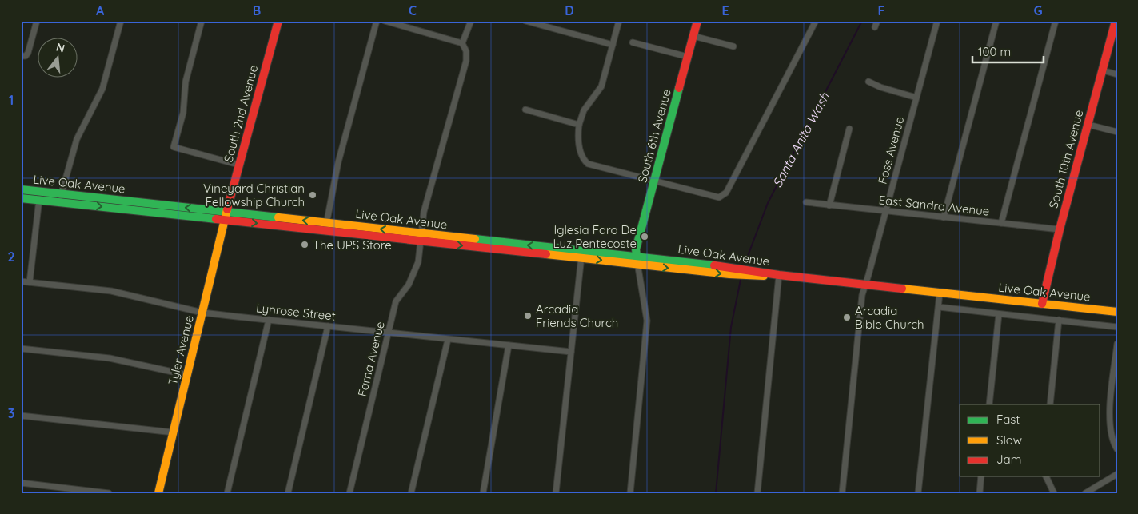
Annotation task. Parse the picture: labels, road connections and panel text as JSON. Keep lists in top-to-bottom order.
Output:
{
  "streets": {
    "main road": [
      "South 2nd Avenue",
      "South 6th Avenue",
      "South 10th Avenue",
      "Live Oak Avenue",
      "Tyler Avenue"
    ],
    "street": [
      "Foss Avenue",
      "East Sandra Avenue",
      "Lynrose Street",
      "Farna Avenue"
    ]
  },
  "crossings": [
    ["South 2nd Avenue", "Live Oak Avenue"],
    ["South 2nd Avenue", "Tyler Avenue"],
    ["South 6th Avenue", "Live Oak Avenue"],
    ["Foss Avenue", "Live Oak Avenue"],
    ["Foss Avenue", "East Sandra Avenue"],
    ["South 10th Avenue", "Live Oak Avenue"],
    ["South 10th Avenue", "East Sandra Avenue"],
    ["Live Oak Avenue", "Tyler Avenue"],
    ["Live Oak Avenue", "Farna Avenue"],
    ["Lynrose Street", "Tyler Avenue"],
    ["Lynrose Street", "Farna Avenue"]
  ],
  "water": ["Santa Anita Wash"],
  "places": [
    "Vineyard Christian Fellowship Church",
    "Iglesia Faro De Luz Pentecoste",
    "The UPS Store",
    "Arcadia Friends Church",
    "Arcadia Bible Church"
  ],
  "legend": ["Fast", "Slow", "Jam"],
  "scale_bar": "100 m",
  "north": "top",
  "grid": {
    "columns": [
      "A",
      "B",
      "C",
      "D",
      "E",
      "F",
      "G"
    ],
    "rows": ["1", "2", "3"]
  }
}
